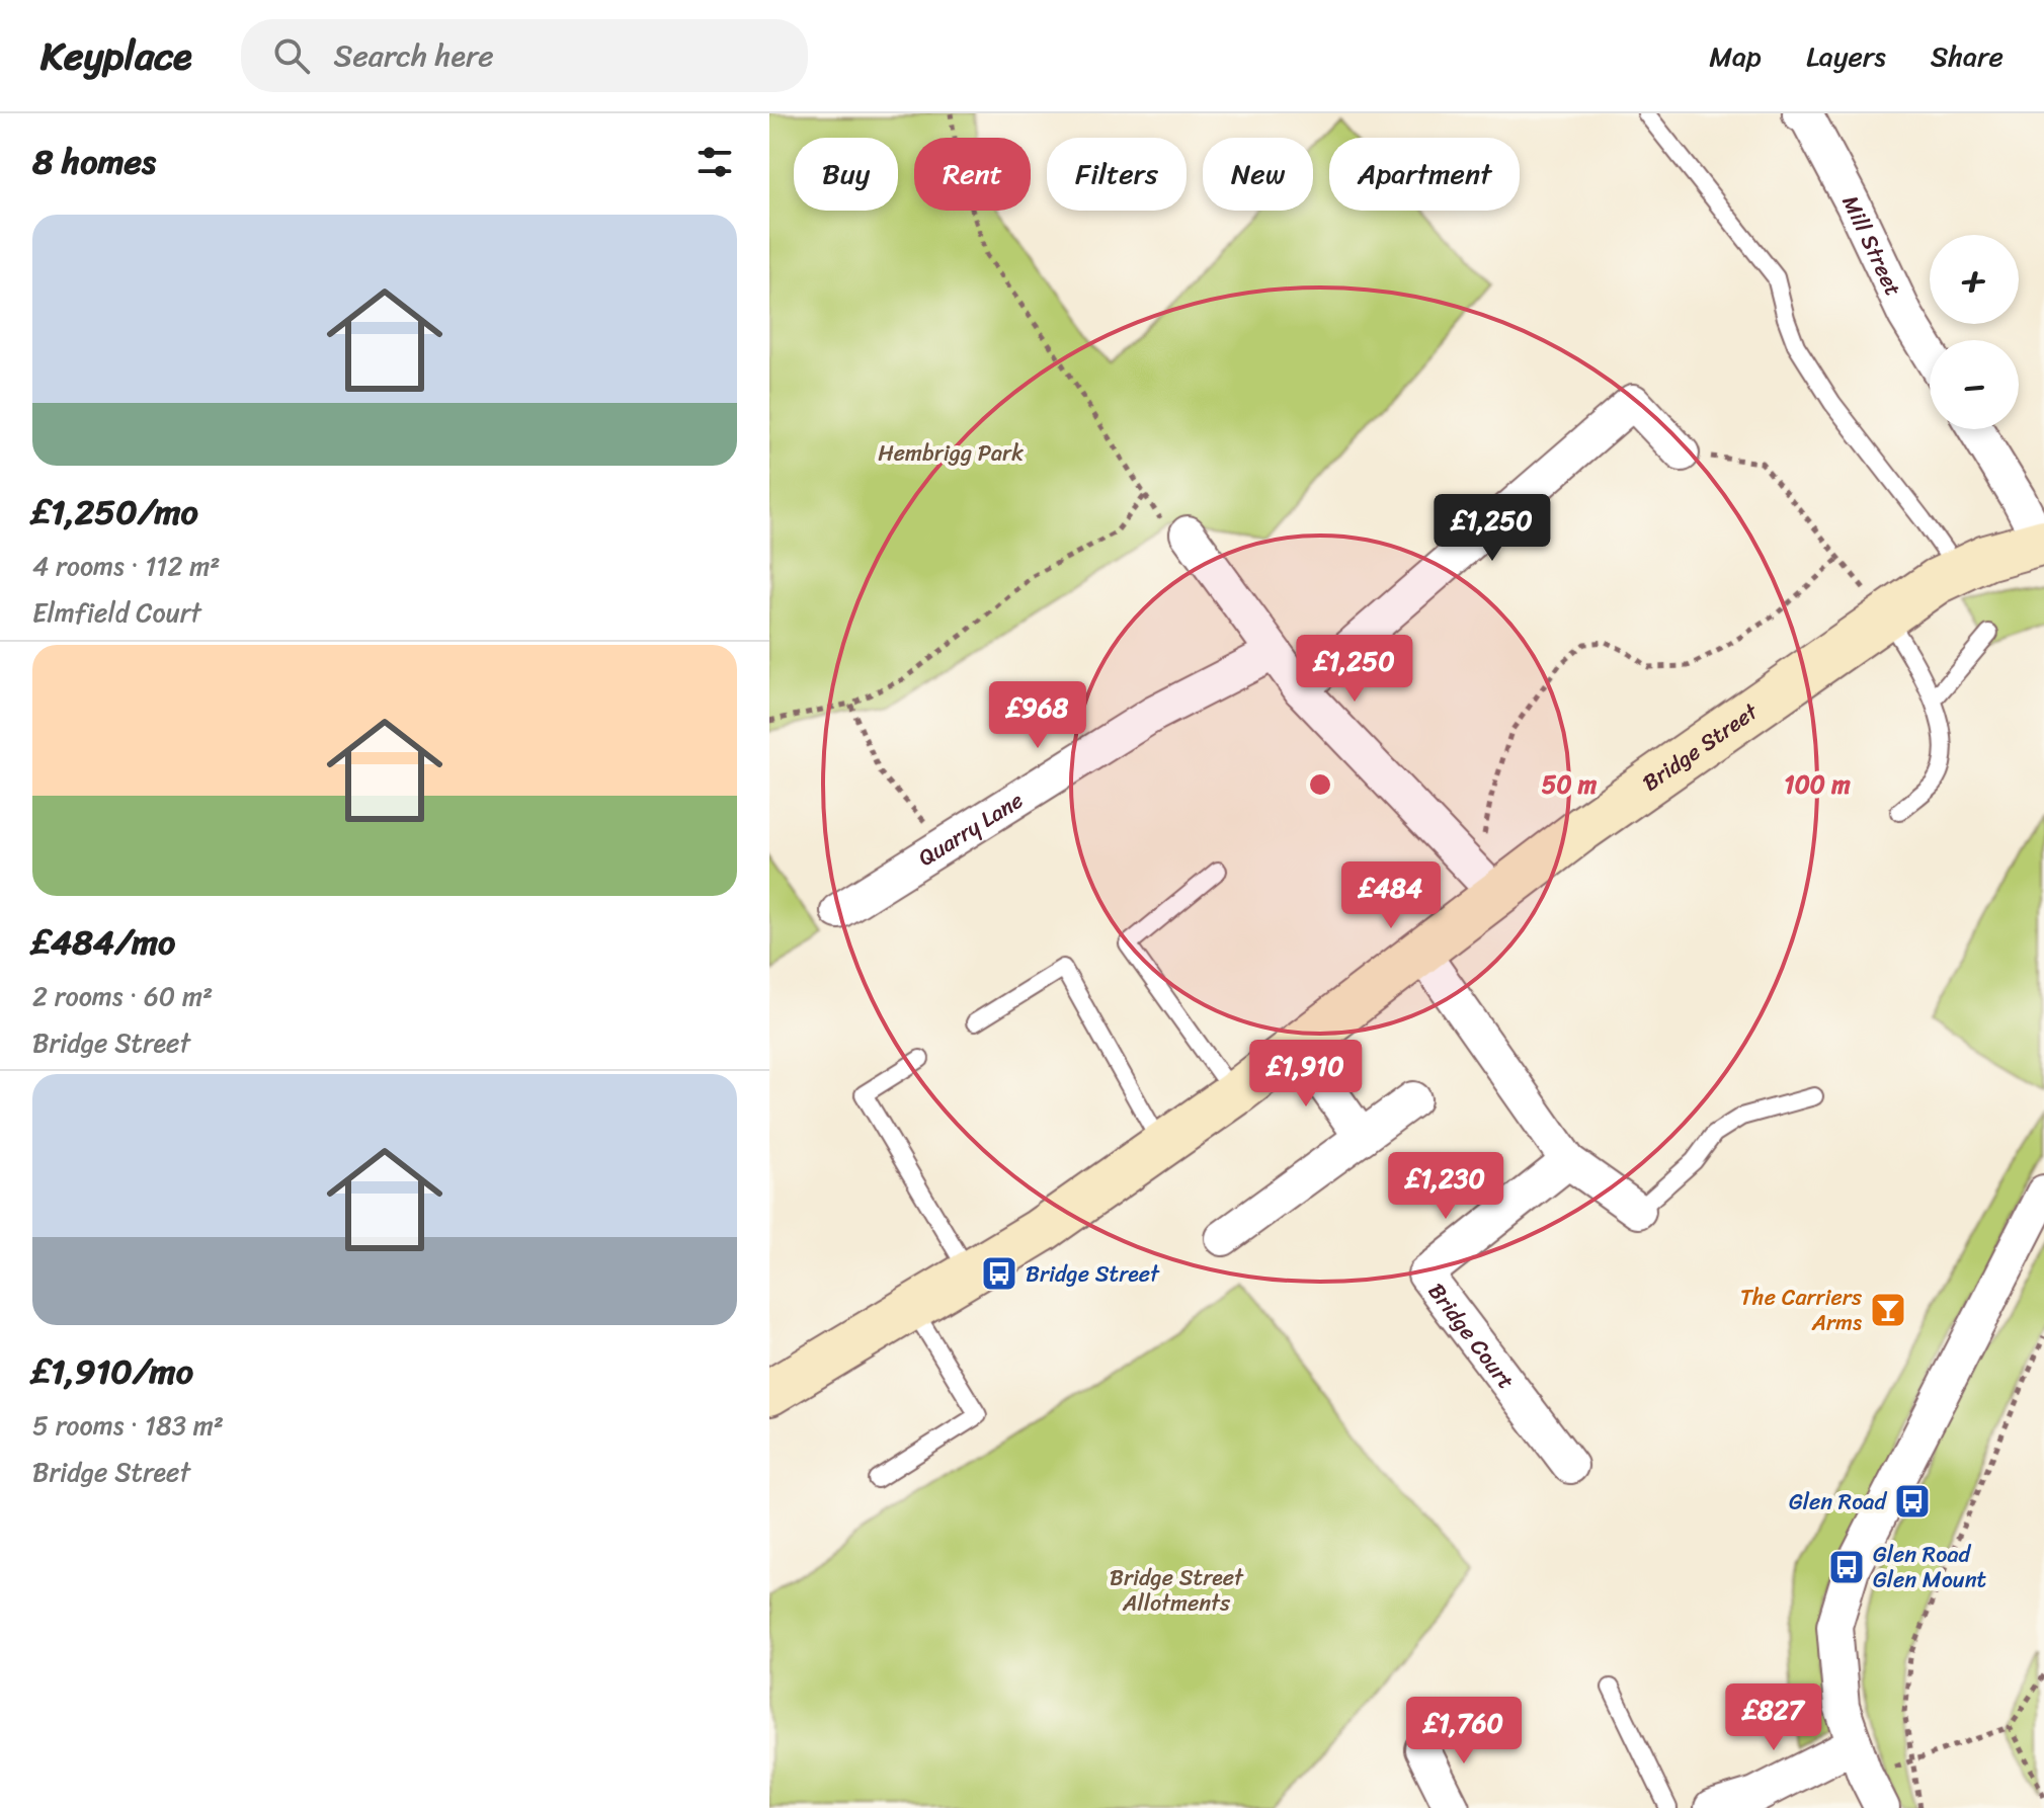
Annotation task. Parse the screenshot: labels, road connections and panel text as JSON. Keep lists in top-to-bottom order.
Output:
{
  "streets": {
    "main road": ["Bridge Street"],
    "street": ["Mill Street", "Quarry Lane", "Bridge Court"]
  },
  "parks": ["Hembrigg Park", "Bridge Street Allotments"],
  "places": {
    "bus stop": ["Bridge Street", "Glen Road", "Glen Road Glen Mount"],
    "bar": ["The Carriers Arms"]
  },
  "page": {
    "header": "Keyplace",
    "search": "Search here",
    "nav": ["Map", "Layers", "Share"],
    "heading": "8 homes",
    "chip": [
      "Buy",
      "Rent",
      "Filters",
      "New",
      "Apartment"
    ],
    "list": [
      {
        "name": "£1,250/mo",
        "note": "4 rooms · 112 m² · Elmfield Court"
      },
      {
        "name": "£484/mo",
        "note": "2 rooms · 60 m² · Bridge Street"
      },
      {
        "name": "£1,910/mo",
        "note": "5 rooms · 183 m² · Bridge Street"
      }
    ],
    "map_buttons": ["+", "−"],
    "price": [
      "£1,250",
      "£1,250",
      "£968",
      "£484",
      "£1,910",
      "£1,230",
      "£827",
      "£1,760"
    ]
  },
  "rings": ["50 m", "100 m"]
}
